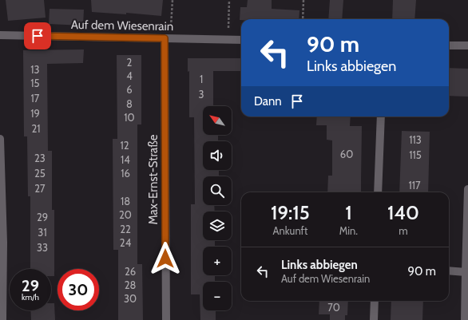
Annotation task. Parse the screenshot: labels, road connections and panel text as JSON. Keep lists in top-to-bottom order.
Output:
{
  "streets": {
    "street": ["Auf dem Wiesenrain", "Max-Ernst-Straße"]
  },
  "crossings": [
    ["Auf dem Wiesenrain", "Max-Ernst-Straße"]
  ],
  "house_numbers": [
    "2",
    "13",
    "4",
    "1",
    "15",
    "6",
    "3",
    "17",
    "8",
    "19",
    "10",
    "21",
    "113",
    "12",
    "60",
    "115",
    "23",
    "14",
    "25",
    "16",
    "117",
    "27",
    "18",
    "20",
    "29",
    "22",
    "31",
    "24",
    "33",
    "26",
    "28",
    "30",
    "70"
  ],
  "north": "top left",
  "page": {
    "turn": ["90 m", "Links abbiegen"],
    "then": "Dann",
    "map_buttons": ["+", "−"],
    "eta": [
      "19:15",
      "Ankunft",
      "1",
      "Min.",
      "140",
      "m"
    ],
    "list": [
      {
        "name": "Links abbiegen",
        "note": "Auf dem Wiesenrain",
        "value": "90 m"
      }
    ],
    "speed": "29 km/h",
    "limit": "30"
  }
}
